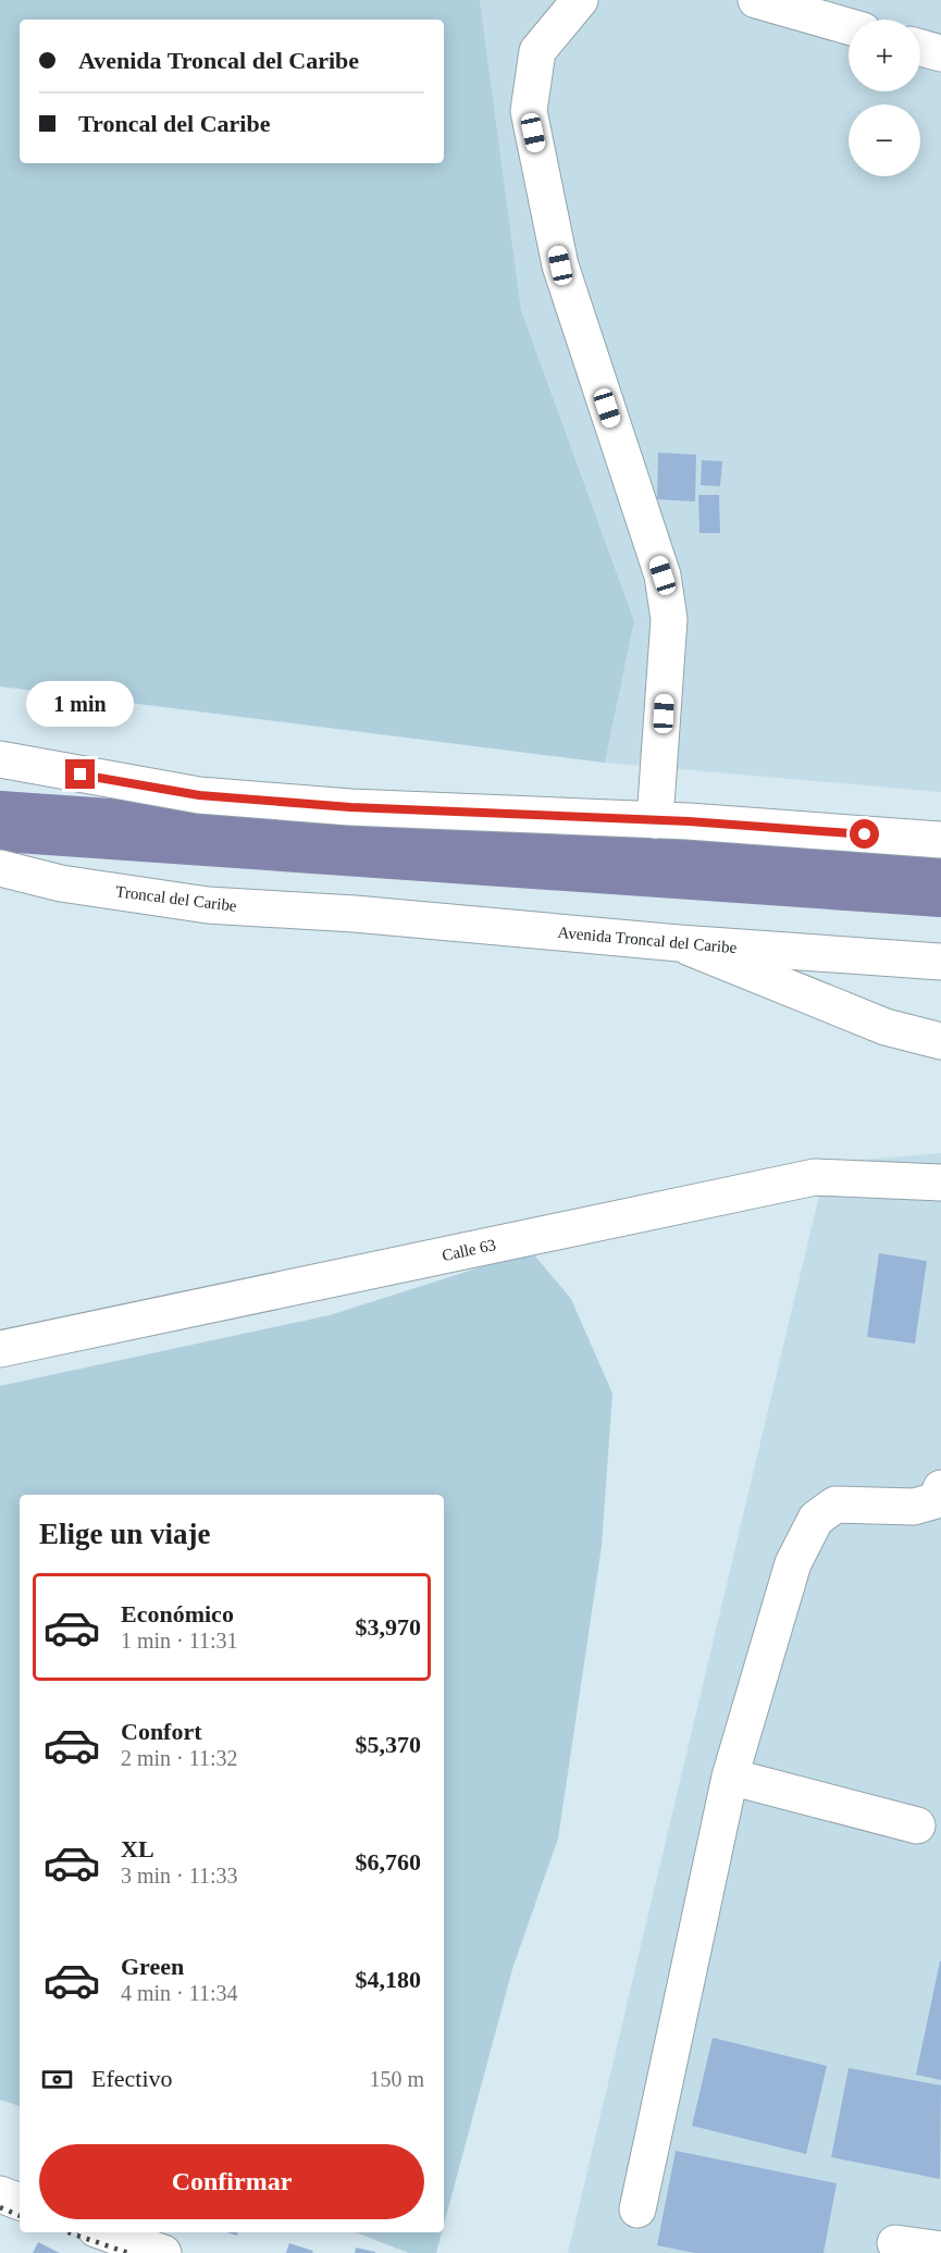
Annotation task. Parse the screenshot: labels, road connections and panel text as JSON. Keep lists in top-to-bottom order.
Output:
{
  "streets": {
    "main road": ["Troncal del Caribe", "Avenida Troncal del Caribe", "Calle 63"]
  },
  "crossings": [
    ["Troncal del Caribe", "Avenida Troncal del Caribe"]
  ],
  "page": {
    "map_buttons": ["+", "−"],
    "banner": ["Avenida Troncal del Caribe", "Troncal del Caribe"],
    "bubble": "1 min",
    "heading": "Elige un viaje",
    "list": [
      {
        "name": "Económico",
        "note": "1 min · 11:31",
        "value": "$3,970"
      },
      {
        "name": "Confort",
        "note": "2 min · 11:32",
        "value": "$5,370"
      },
      {
        "name": "XL",
        "note": "3 min · 11:33",
        "value": "$6,760"
      },
      {
        "name": "Green",
        "note": "4 min · 11:34",
        "value": "$4,180"
      }
    ],
    "pay": ["Efectivo", "150 m"],
    "buttons": "Confirmar"
  }
}
